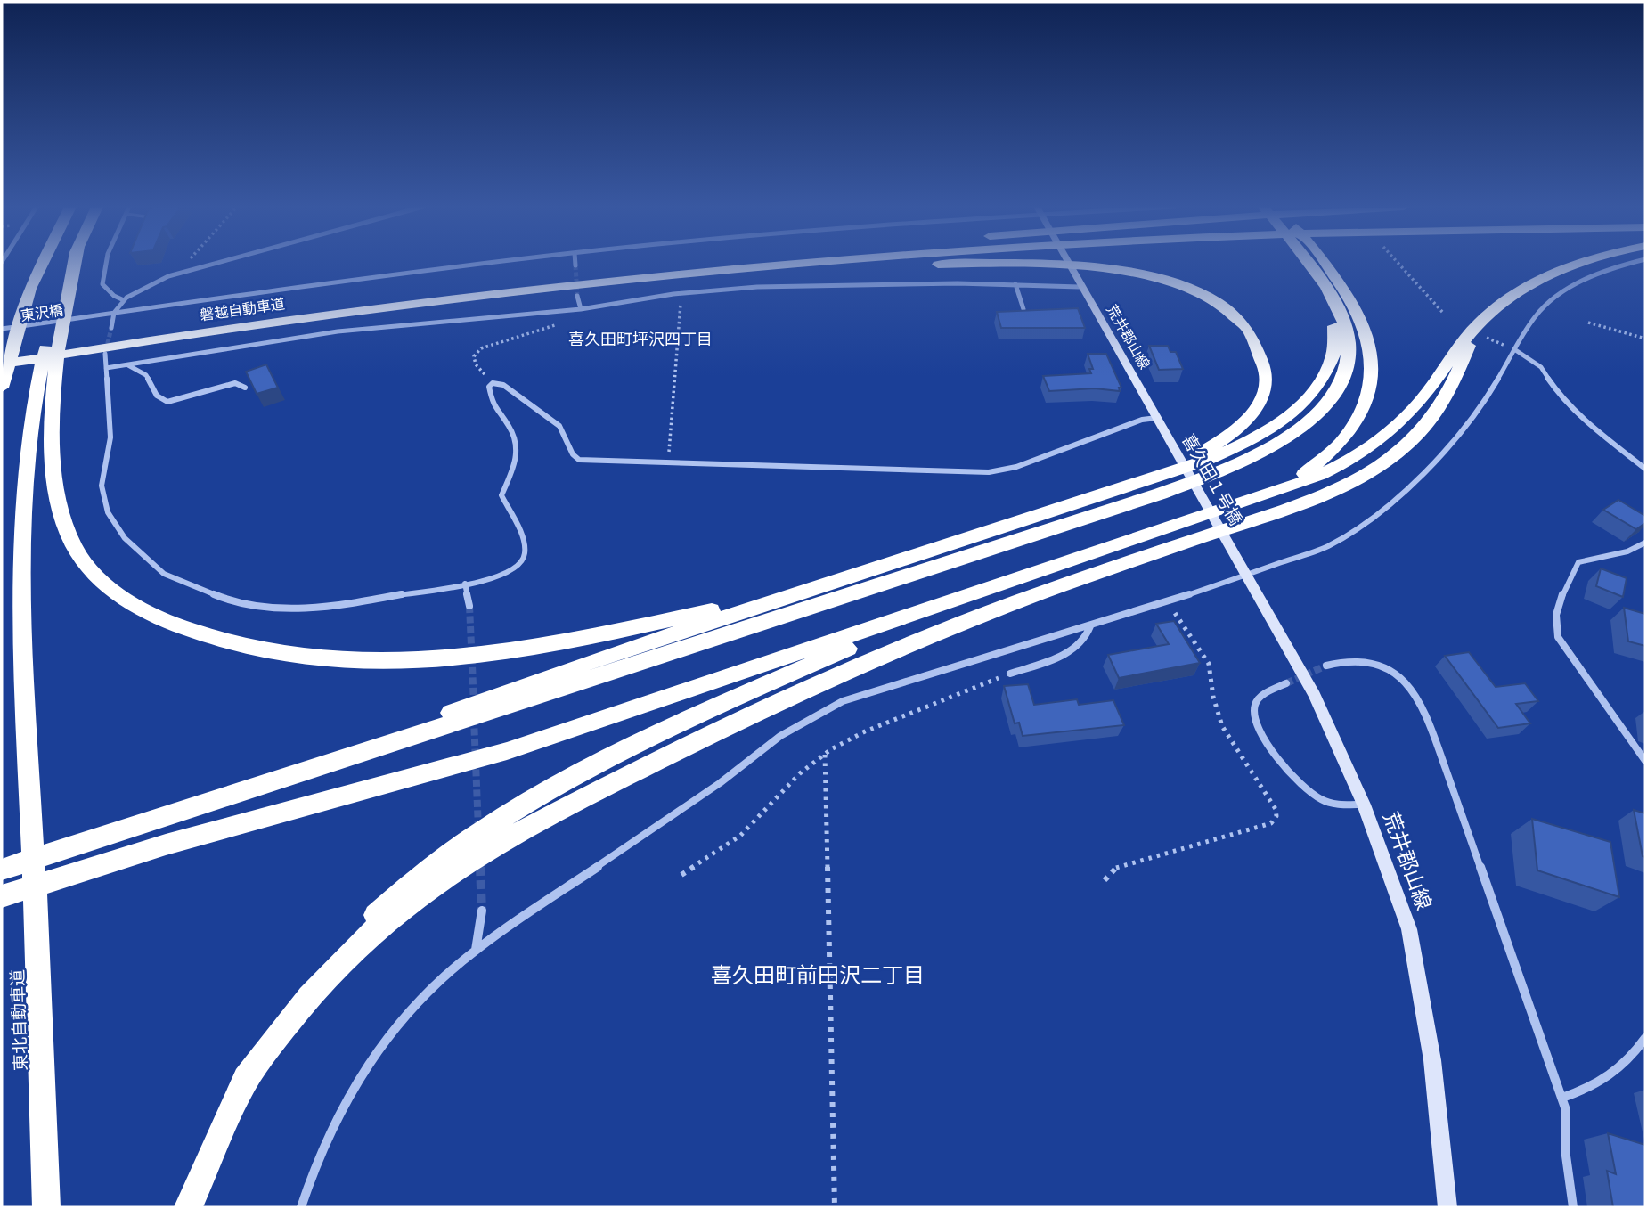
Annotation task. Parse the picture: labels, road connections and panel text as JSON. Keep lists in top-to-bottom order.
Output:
{
  "streets": {
    "highway": ["磐越自動車道", "東北自動車道"],
    "main road": ["荒井郡山線", "喜久田１号橋"],
    "street": ["東沢橋"]
  },
  "crossings": [
    ["荒井郡山線", "喜久田１号橋"]
  ],
  "districts": ["喜久田町坪沢四丁目", "喜久田町前田沢二丁目"]
}
